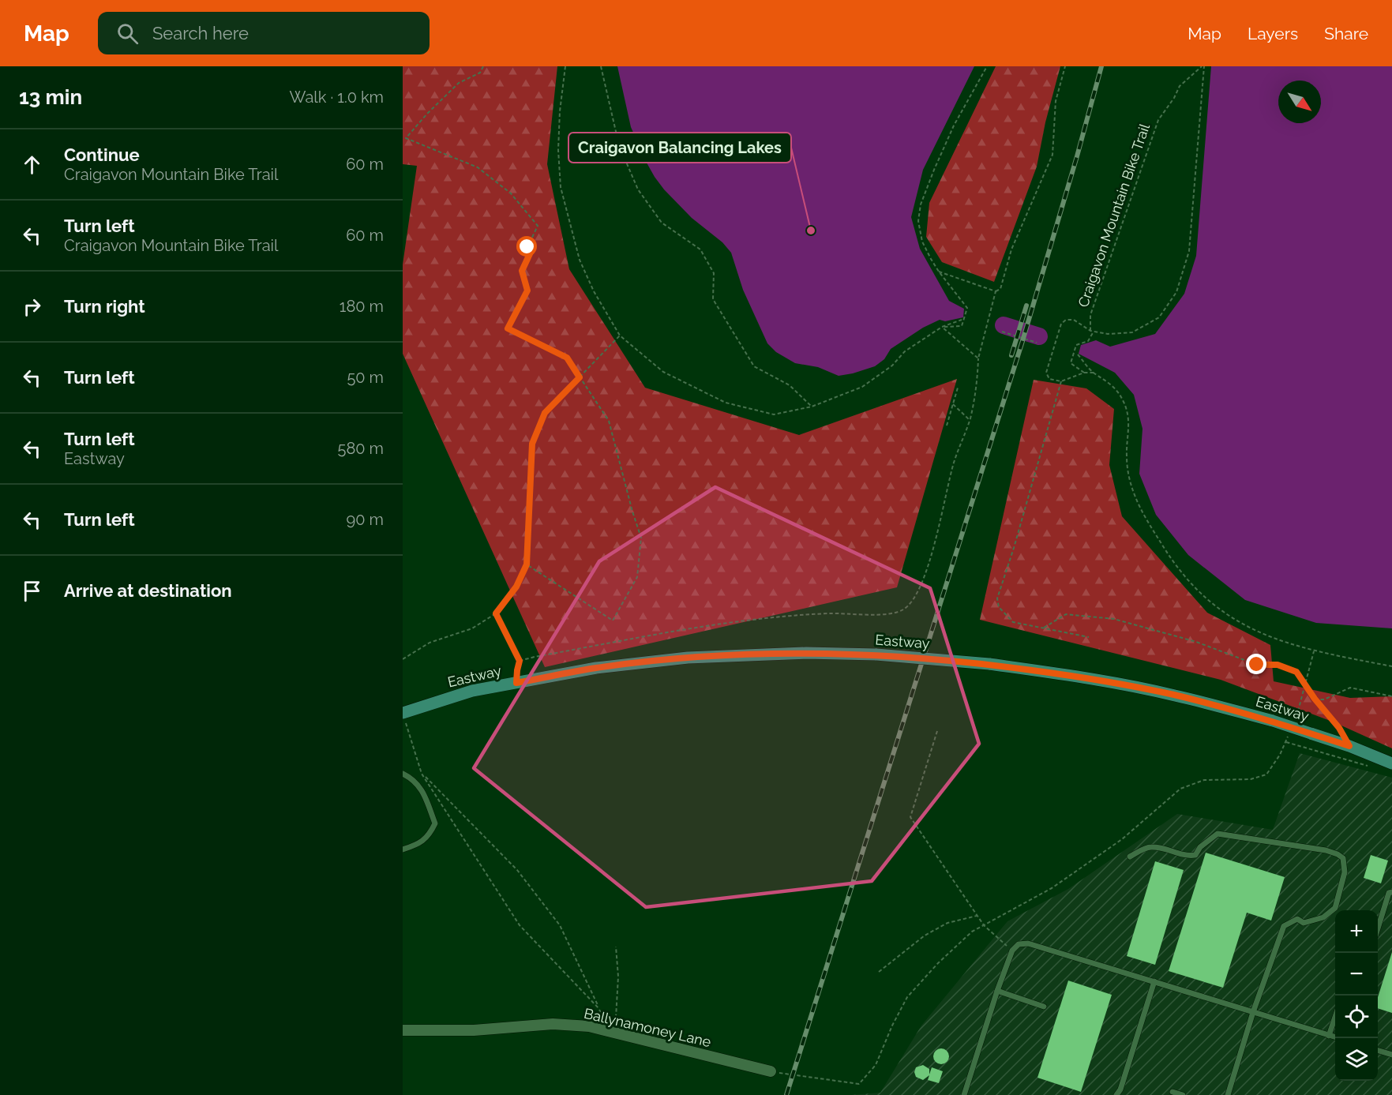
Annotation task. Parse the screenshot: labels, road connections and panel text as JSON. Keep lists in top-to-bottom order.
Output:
{
  "streets": {
    "street": ["Eastway", "Ballynamoney Lane"],
    "path": ["Craigavon Mountain Bike Trail"]
  },
  "places": ["Craigavon Balancing Lakes"],
  "north": "bottom right",
  "page": {
    "header": "Map",
    "search": "Search here",
    "nav": ["Map", "Layers", "Share"],
    "heading": ["13 min", "Walk · 1.0 km"],
    "list": [
      ["Continue", "Craigavon Mountain Bike Trail", "60 m"],
      ["Turn left", "Craigavon Mountain Bike Trail", "60 m"],
      ["Turn right", "180 m"],
      ["Turn left", "50 m"],
      ["Turn left", "Eastway", "580 m"],
      ["Turn left", "90 m"],
      "Arrive at destination"
    ],
    "map_buttons": ["+", "−"]
  }
}
